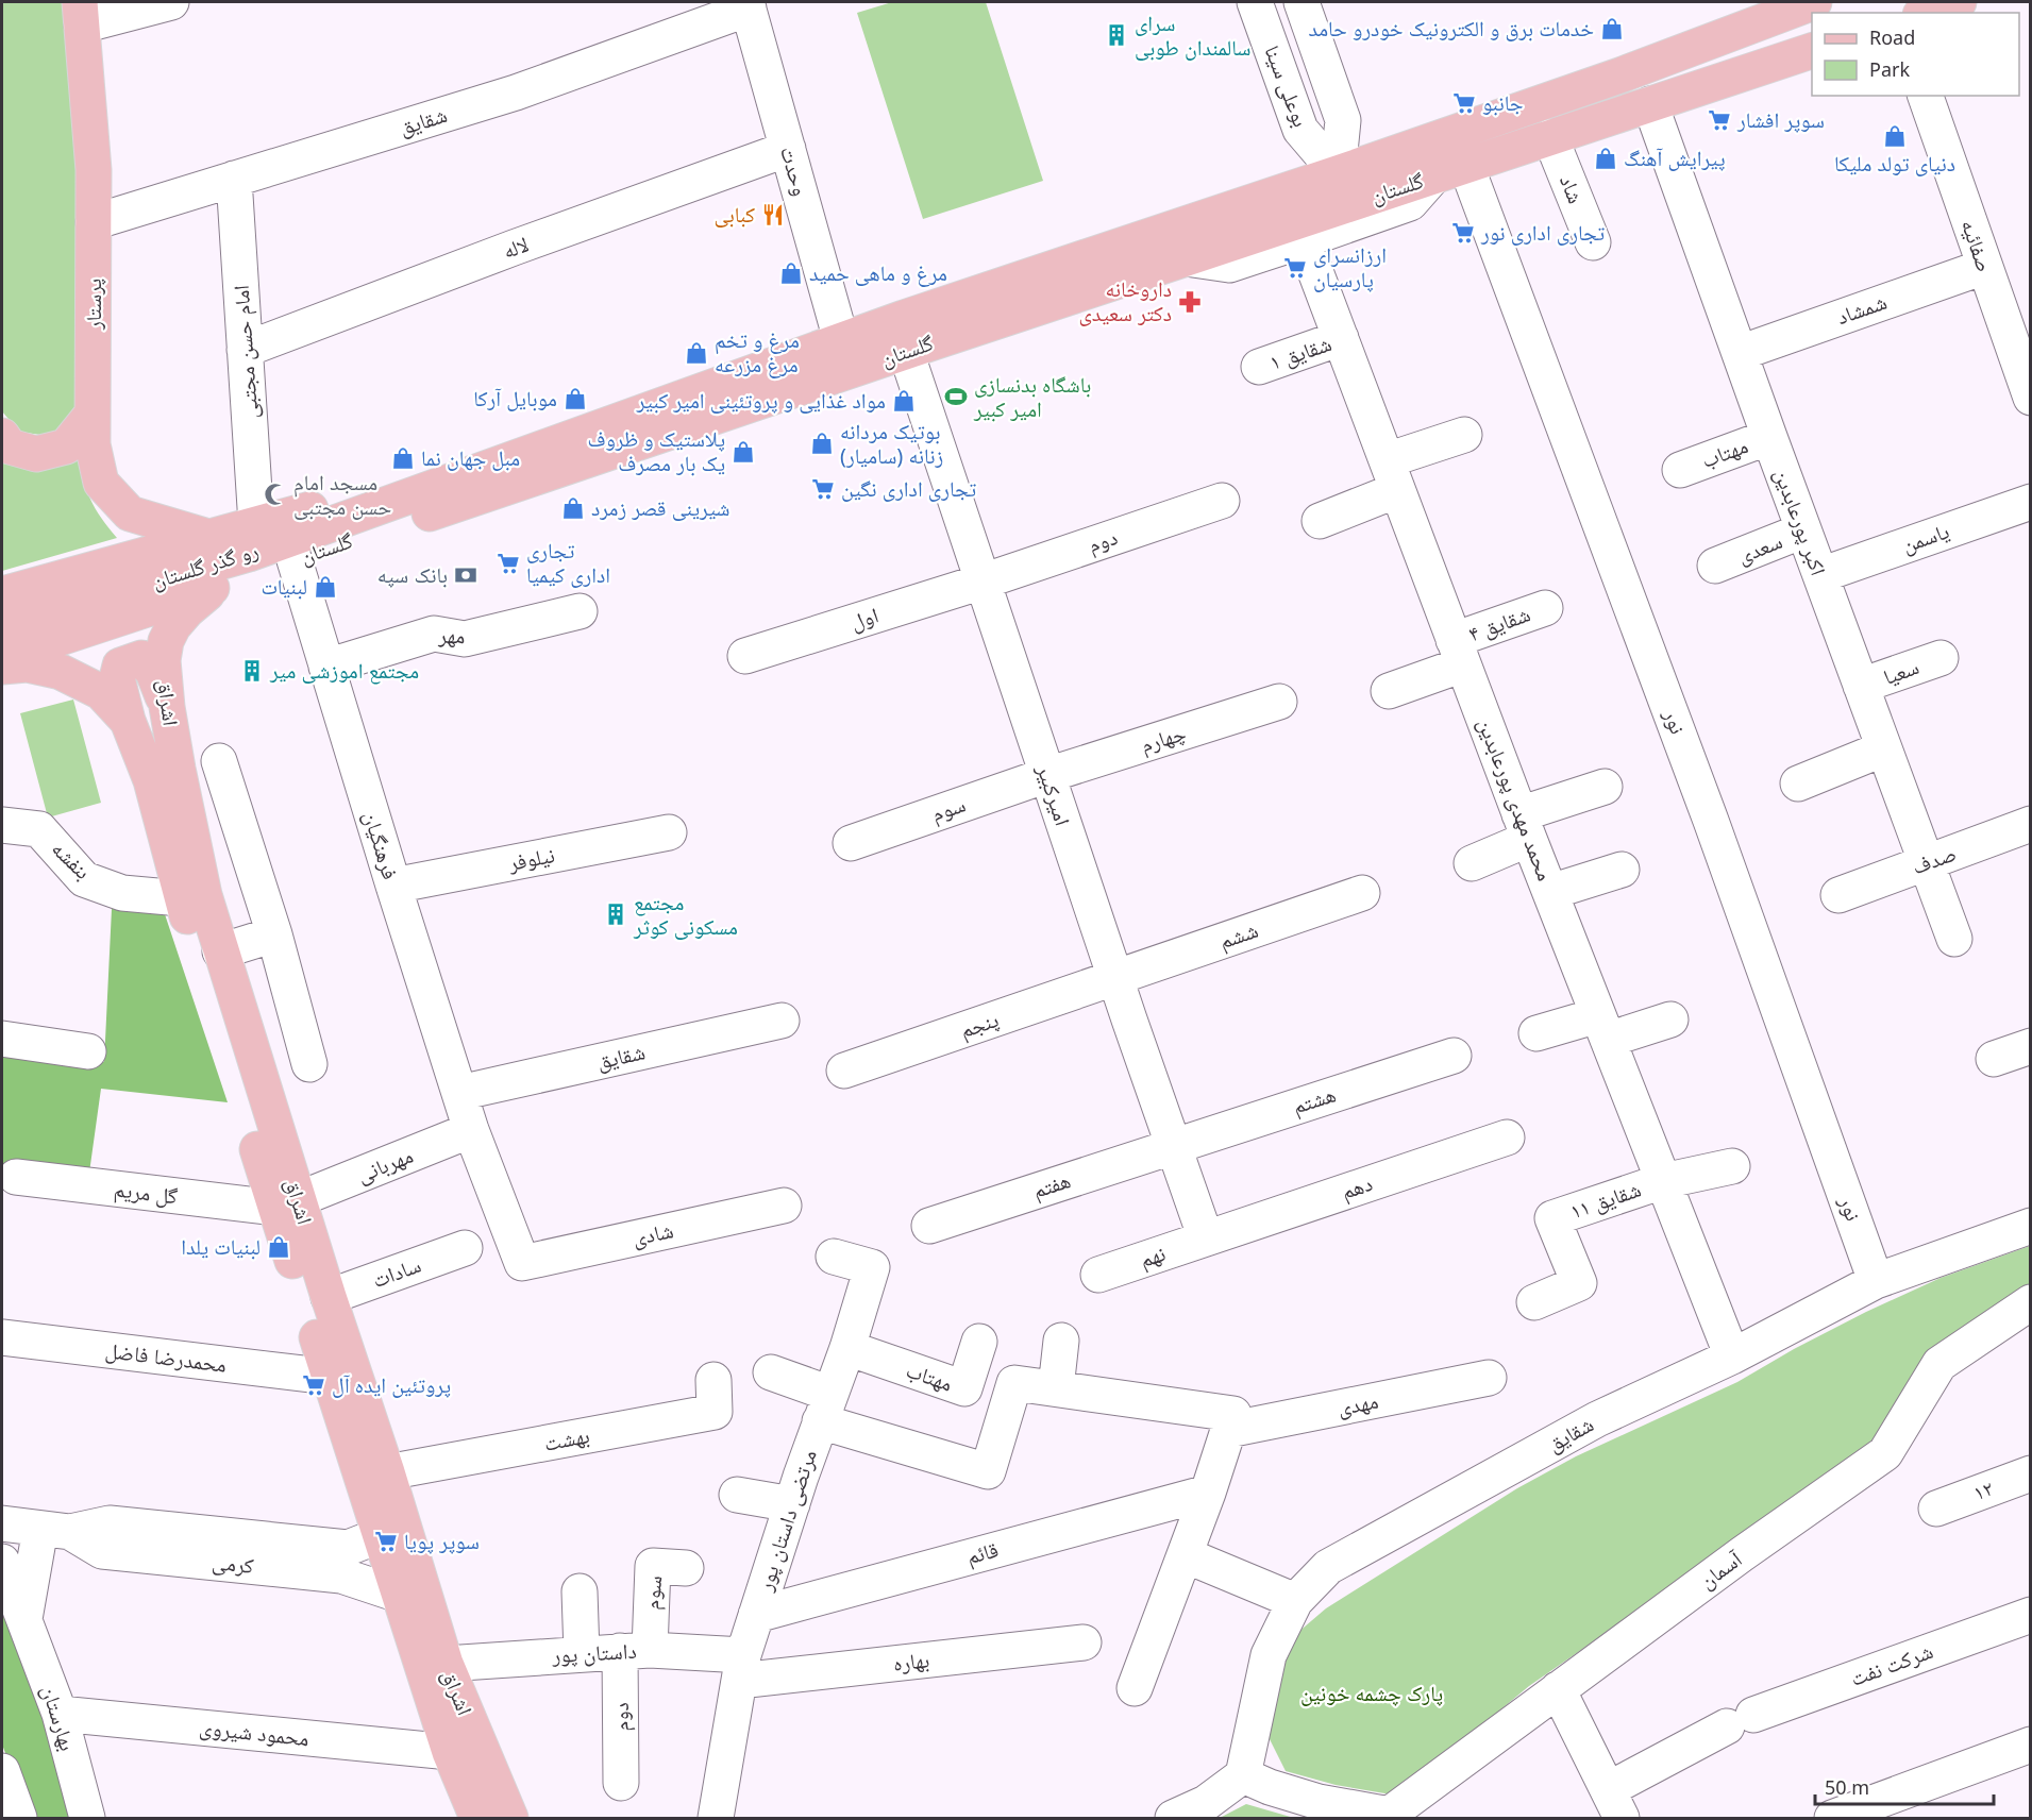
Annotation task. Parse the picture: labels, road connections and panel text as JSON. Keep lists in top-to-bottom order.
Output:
{
  "streets": {
    "main road": [
      "گلستان",
      "پرستار",
      "رو گذر گلستان",
      "اشراق"
    ],
    "street": [
      "بوعلی سینا",
      "شقایق",
      "وحدت",
      "شاد",
      "صفائیه",
      "لاله",
      "شمشاد",
      "امام حسن مجتبی",
      "شقایق ۱",
      "مهتاب",
      "اکبر پورعابدین",
      "یاسمن",
      "دوم",
      "سعدی",
      "اول",
      "شقایق ۴",
      "مهر",
      "سعیا",
      "نور",
      "چهارم",
      "امیرکبیر",
      "محمد مهدی پورعابدین",
      "سوم",
      "فرهنگیان",
      "نیلوفر",
      "بنفشه",
      "صدف",
      "ششم",
      "پنجم",
      "هشتم",
      "مهربانی",
      "هفتم",
      "دهم",
      "گل مریم",
      "شقایق ۱۱",
      "شادی",
      "نهم",
      "سادات",
      "محمدرضا فاضل",
      "مهدی",
      "بهشت",
      "۱۲",
      "مرتضی داستان پور",
      "قائم",
      "کرمی",
      "آسمان",
      "داستان پور",
      "بهاره",
      "شرکت نفت",
      "بهارستان",
      "محمود شیروی"
    ]
  },
  "crossings": [
    ["بوعلی سینا", "گلستان"],
    ["شقایق", "وحدت"],
    ["شقایق", "پرستار"],
    ["شقایق", "امام حسن مجتبی"],
    ["شقایق", "نور"],
    ["شقایق", "محمد مهدی پورعابدین"],
    ["شقایق", "فرهنگیان"],
    ["وحدت", "گلستان"],
    ["وحدت", "لاله"],
    ["گلستان", "شاد"],
    ["گلستان", "اکبر پورعابدین"],
    ["گلستان", "رو گذر گلستان"],
    ["گلستان", "اشراق"],
    ["گلستان", "نور"],
    ["گلستان", "امیرکبیر"],
    ["گلستان", "فرهنگیان"],
    ["صفائیه", "شمشاد"],
    ["لاله", "امام حسن مجتبی"],
    ["شمشاد", "اکبر پورعابدین"],
    ["شقایق ۱", "محمد مهدی پورعابدین"],
    ["مهتاب", "اکبر پورعابدین"],
    ["مهتاب", "مرتضی داستان پور"],
    ["اکبر پورعابدین", "یاسمن"],
    ["اکبر پورعابدین", "سعدی"],
    ["اکبر پورعابدین", "سعیا"],
    ["اکبر پورعابدین", "صدف"],
    ["دوم", "اول"],
    ["دوم", "امیرکبیر"],
    ["دوم", "سوم"],
    ["دوم", "داستان پور"],
    ["اول", "امیرکبیر"],
    ["شقایق ۴", "محمد مهدی پورعابدین"],
    ["مهر", "فرهنگیان"],
    ["اشراق", "بنفشه"],
    ["اشراق", "مهربانی"],
    ["اشراق", "گل مریم"],
    ["اشراق", "سادات"],
    ["اشراق", "محمدرضا فاضل"],
    ["اشراق", "بهشت"],
    ["اشراق", "کرمی"],
    ["اشراق", "داستان پور"],
    ["اشراق", "محمود شیروی"],
    ["چهارم", "امیرکبیر"],
    ["چهارم", "سوم"],
    ["امیرکبیر", "سوم"],
    ["امیرکبیر", "ششم"],
    ["امیرکبیر", "پنجم"],
    ["امیرکبیر", "هشتم"],
    ["امیرکبیر", "هفتم"],
    ["امیرکبیر", "دهم"],
    ["امیرکبیر", "نهم"],
    ["محمد مهدی پورعابدین", "شقایق ۱۱"],
    ["سوم", "داستان پور"],
    ["فرهنگیان", "نیلوفر"],
    ["فرهنگیان", "مهربانی"],
    ["فرهنگیان", "شادی"],
    ["ششم", "پنجم"],
    ["هشتم", "هفتم"],
    ["مهربانی", "گل مریم"],
    ["دهم", "نهم"],
    ["مرتضی داستان پور", "قائم"],
    ["مرتضی داستان پور", "داستان پور"],
    ["مرتضی داستان پور", "بهاره"],
    ["داستان پور", "بهاره"],
    ["بهارستان", "محمود شیروی"]
  ],
  "parks": ["پارک چشمه خونین"],
  "places": {
    "shop": [
      "خدمات برق و الکترونیک خودرو حامد",
      "دنیای تولد ملیکا",
      "پیرایش آهنگ",
      "مرغ و ماهی حمید",
      "مرغ و تخم مرغ مزرعه",
      "موبایل آرکا",
      "مواد غذایی و پروتئینی امیر کبیر",
      "بوتیک مردانه زنانه (سامیار)",
      "پلاستیک و ظروف یک بار مصرف",
      "مبل جهان نما",
      "شیرینی قصر زمرد",
      "لبنیات",
      "لبنیات یلدا"
    ],
    "building": ["سرای سالمندان طوبی", "مجتمع اموزشی میر", "مجتمع مسکونی کوثر"],
    "supermarket": [
      "جانبو",
      "سوپر افشار",
      "تجاری اداری نور",
      "ارزانسرای پارسیان",
      "تجاری اداری نگین",
      "تجاری اداری کیمیا",
      "پروتئین ایده آل",
      "سوپر پویا"
    ],
    "restaurant": ["کبابی"],
    "pharmacy": ["داروخانه دکتر سعیدی"],
    "sports": ["باشگاه بدنسازی امیر کبیر"],
    "mosque": ["مسجد امام حسن مجتبی"],
    "bank": ["بانک سپه"]
  },
  "legend": ["Road", "Park"],
  "scale_bar": "50 m"
}
